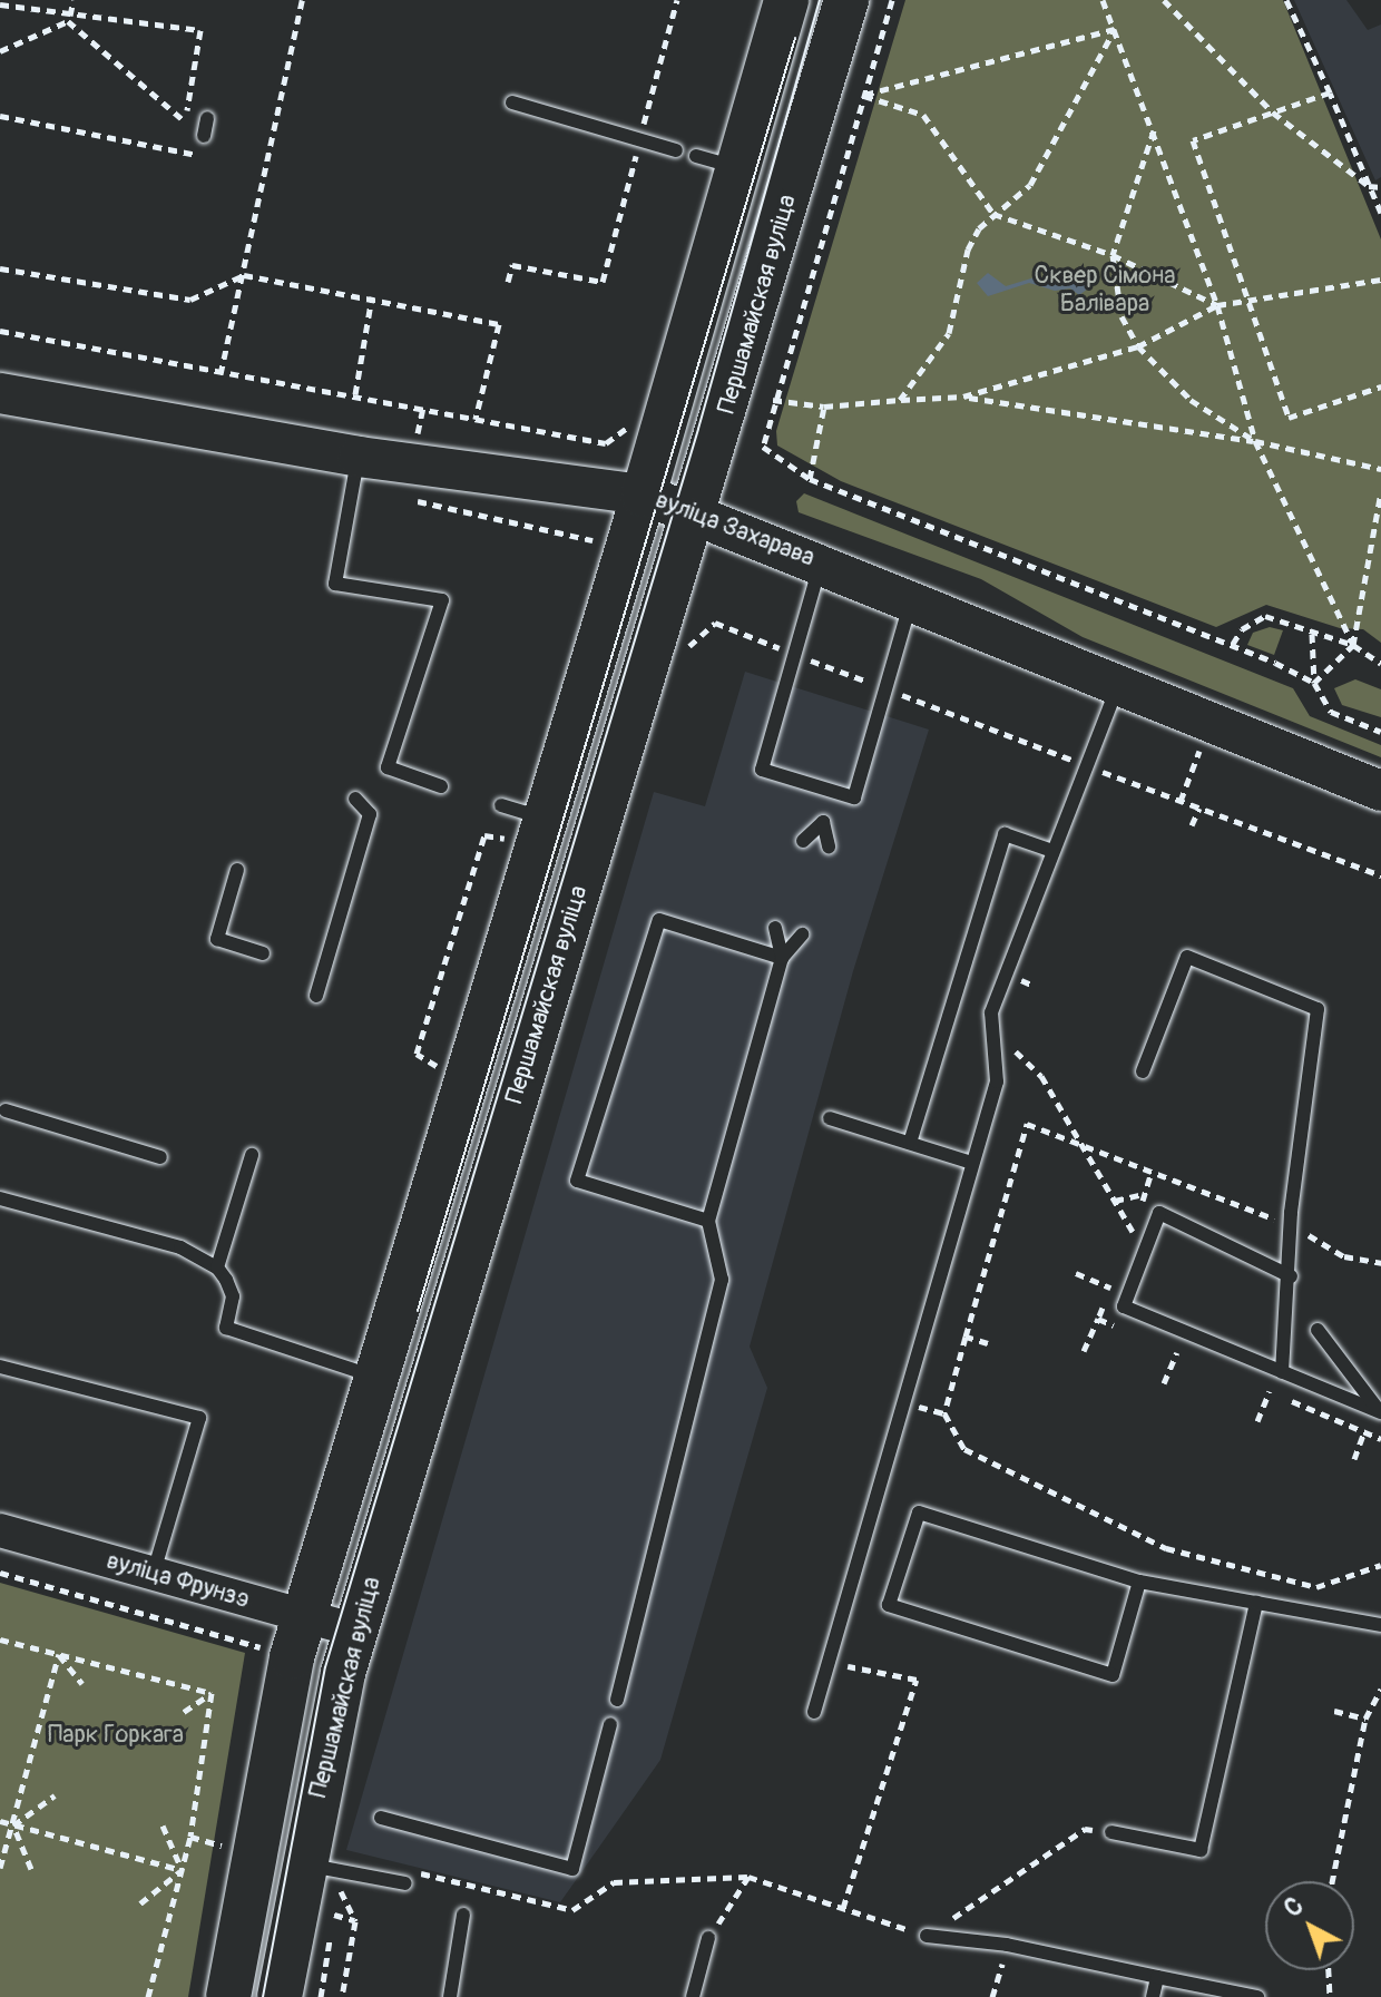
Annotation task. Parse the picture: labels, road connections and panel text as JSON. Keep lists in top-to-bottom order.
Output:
{
  "streets": {
    "main road": ["Першамайская вуліца", "вуліца Захарава"],
    "street": ["вуліца Фрунзэ"]
  },
  "crossings": [
    ["Першамайская вуліца", "вуліца Захарава"],
    ["Першамайская вуліца", "вуліца Фрунзэ"]
  ],
  "parks": ["Сквер Сімона Балівара", "Парк Горкага"],
  "north": "top left"
}
